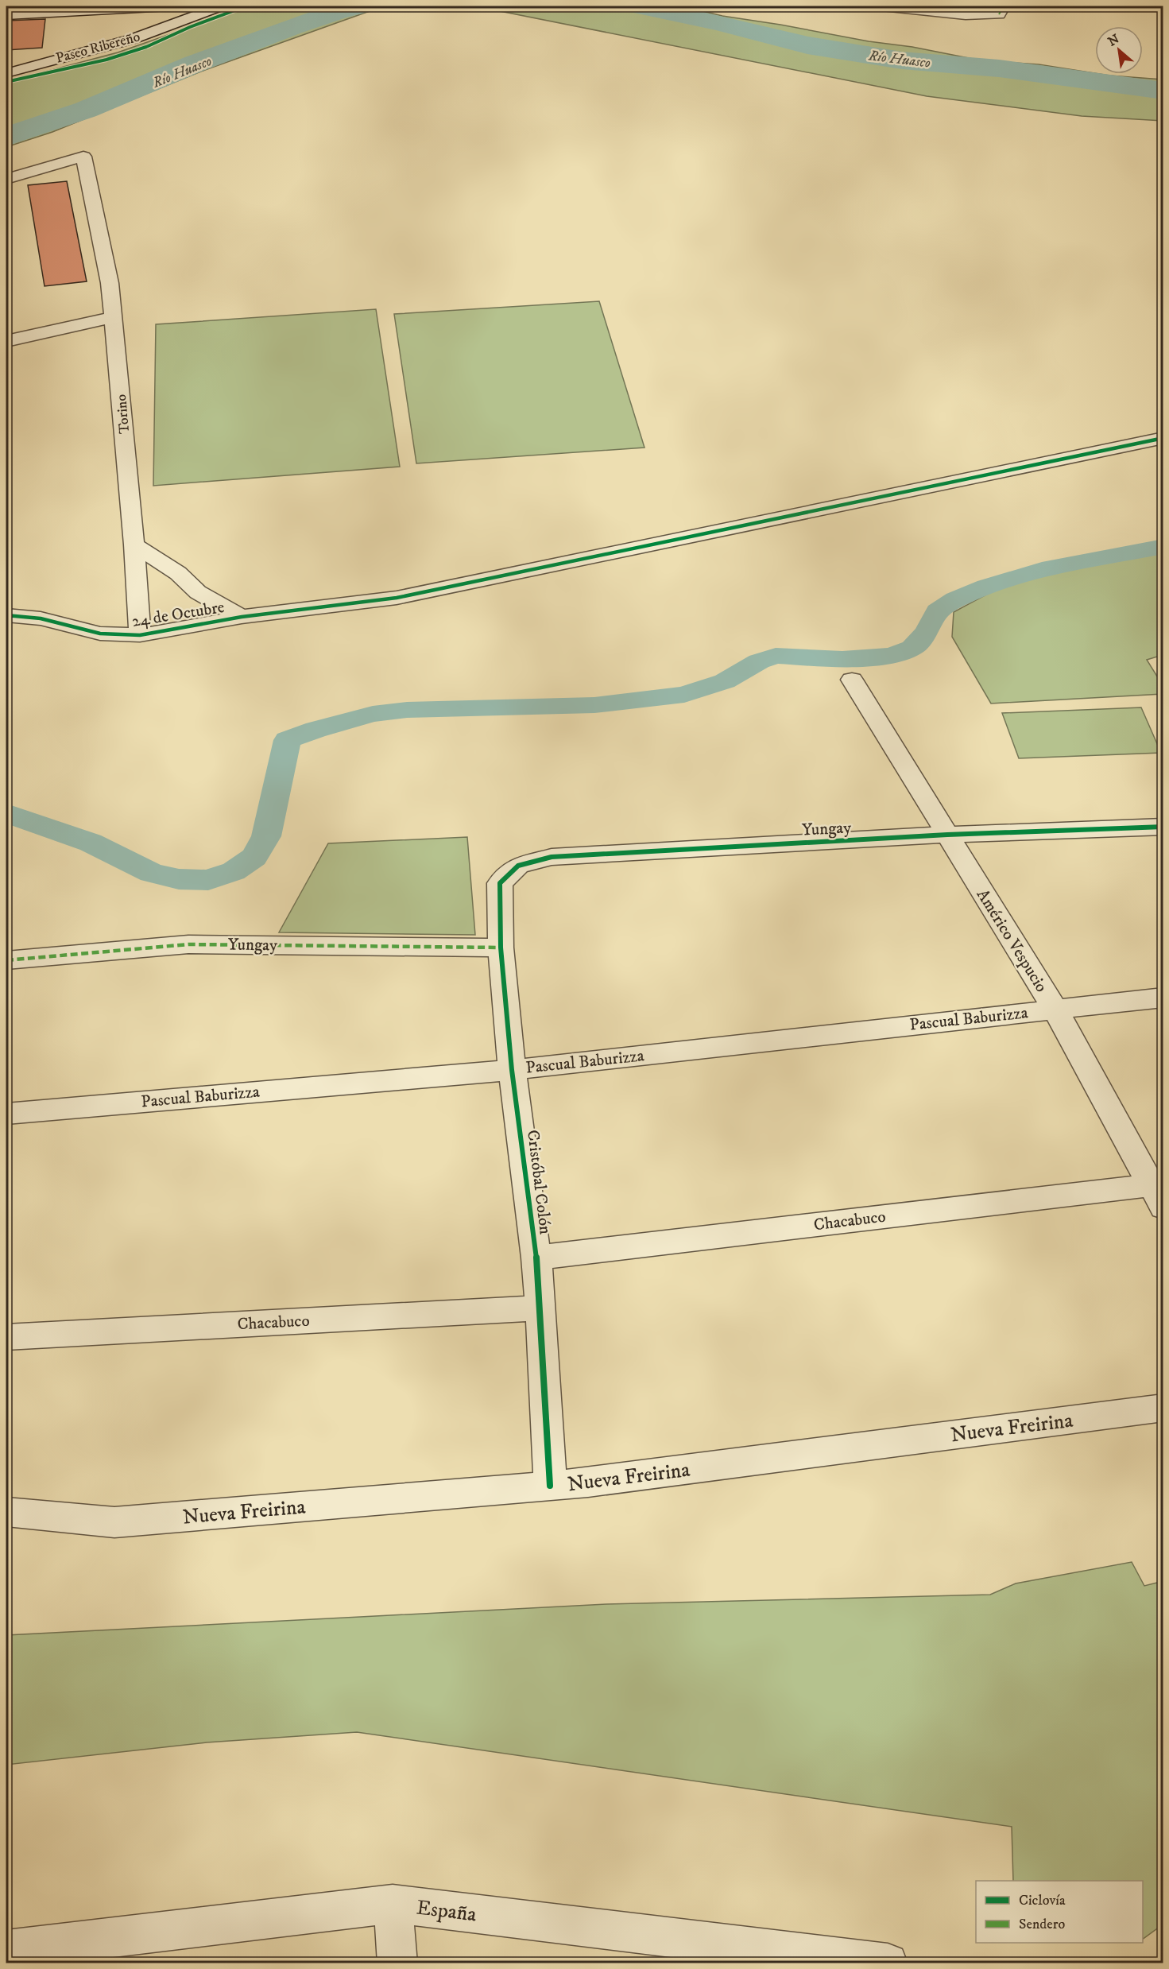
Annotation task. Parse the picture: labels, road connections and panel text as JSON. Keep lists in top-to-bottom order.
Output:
{
  "streets": {
    "street": [
      "Torino",
      "24 de Octubre",
      "Yungay",
      "Américo Vespucio",
      "Pascual Baburizza",
      "Cristóbal Colón",
      "Chacabuco",
      "Nueva Freirina",
      "España"
    ],
    "cycle path": ["Paseo Ribereño"]
  },
  "crossings": [
    ["Torino", "24 de Octubre"],
    ["Yungay", "Américo Vespucio"],
    ["Yungay", "Cristóbal Colón"],
    ["Américo Vespucio", "Pascual Baburizza"],
    ["Américo Vespucio", "Chacabuco"],
    ["Pascual Baburizza", "Cristóbal Colón"],
    ["Cristóbal Colón", "Chacabuco"],
    ["Cristóbal Colón", "Nueva Freirina"]
  ],
  "water": ["Río Huasco"],
  "legend": ["Ciclovía", "Sendero"],
  "north": "top left"
}
